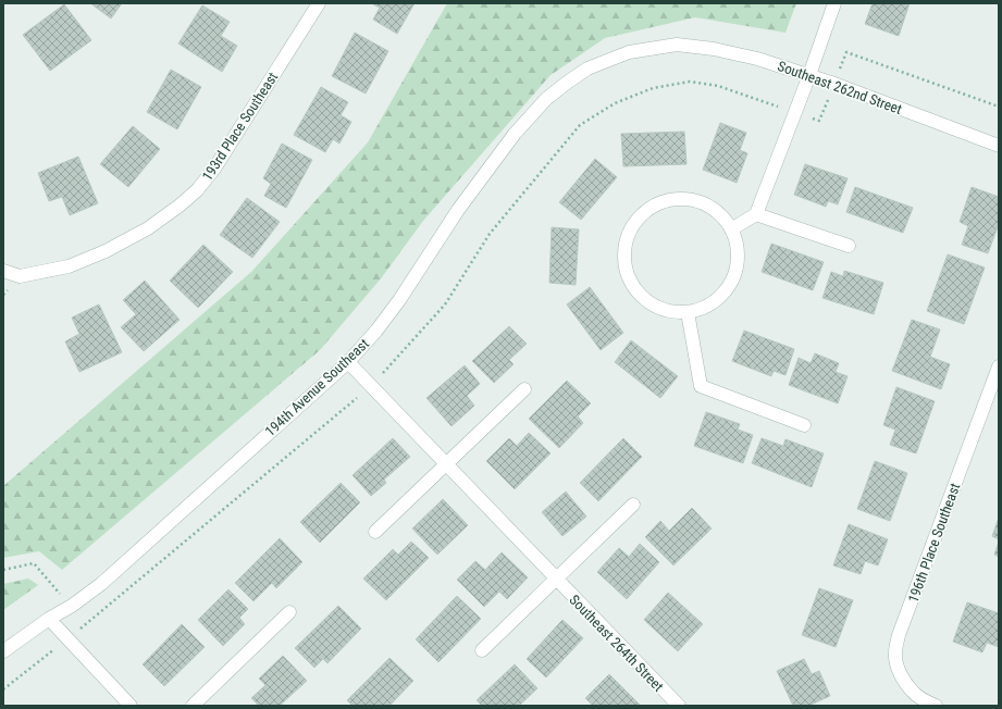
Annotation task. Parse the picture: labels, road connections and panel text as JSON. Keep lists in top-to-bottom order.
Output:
{
  "streets": {
    "street": [
      "Southeast 262nd Street",
      "193rd Place Southeast",
      "194th Avenue Southeast",
      "196th Place Southeast",
      "Southeast 264th Street"
    ]
  },
  "crossings": [
    ["Southeast 262nd Street", "194th Avenue Southeast"],
    ["194th Avenue Southeast", "Southeast 264th Street"]
  ]
}
